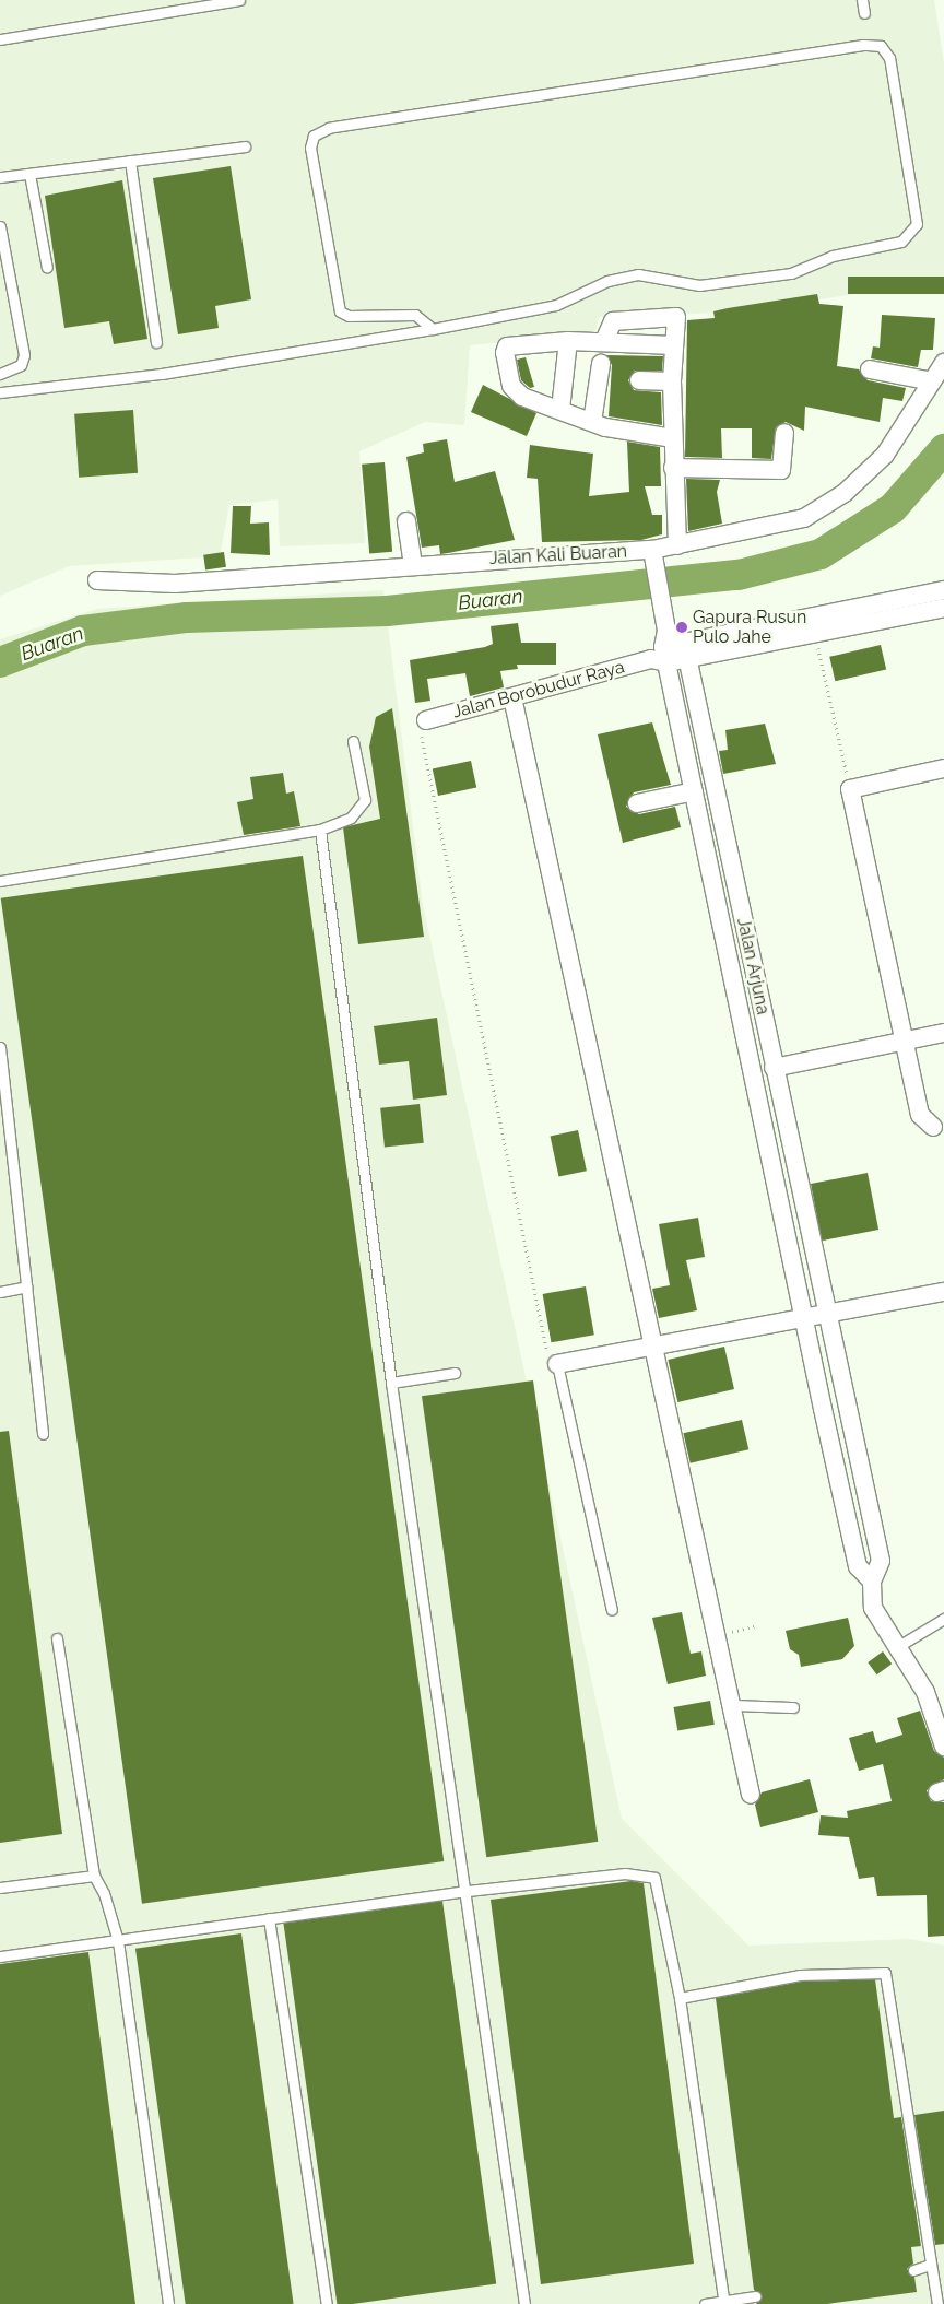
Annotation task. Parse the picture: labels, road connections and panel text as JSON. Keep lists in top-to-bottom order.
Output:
{
  "streets": {
    "street": ["Jalan Kali Buaran", "Jalan Borobudur Raya", "Jalan Arjuna"]
  },
  "crossings": [
    ["Jalan Kali Buaran", "Jalan Arjuna"],
    ["Jalan Borobudur Raya", "Jalan Arjuna"]
  ],
  "water": ["Buaran"],
  "places": ["Gapura Rusun Pulo Jahe"]
}
